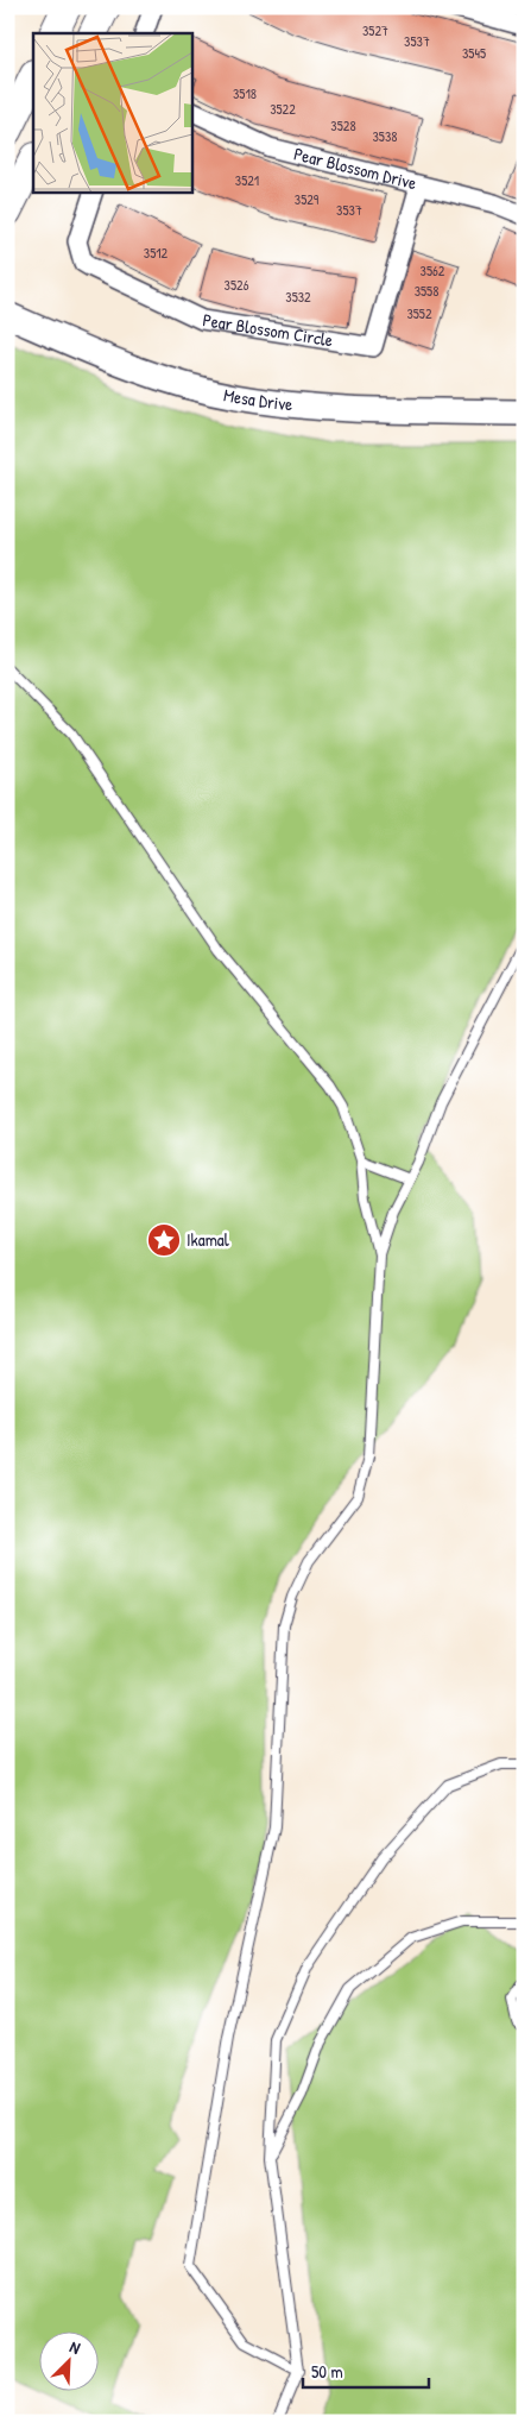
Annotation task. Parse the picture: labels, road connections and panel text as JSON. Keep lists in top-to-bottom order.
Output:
{
  "streets": {
    "main road": ["Mesa Drive"],
    "street": ["Pear Blossom Drive", "Pear Blossom Circle"]
  },
  "crossings": [
    ["Pear Blossom Drive", "Pear Blossom Circle"]
  ],
  "places": {
    "place": ["Ikamal"]
  },
  "house_numbers": [
    "3527",
    "3537",
    "3545",
    "3518",
    "3522",
    "3528",
    "3538",
    "3521",
    "3529",
    "3537",
    "3512",
    "3562",
    "3526",
    "3558",
    "3532",
    "3552"
  ],
  "scale_bar": "50 m",
  "north": "top right"
}
